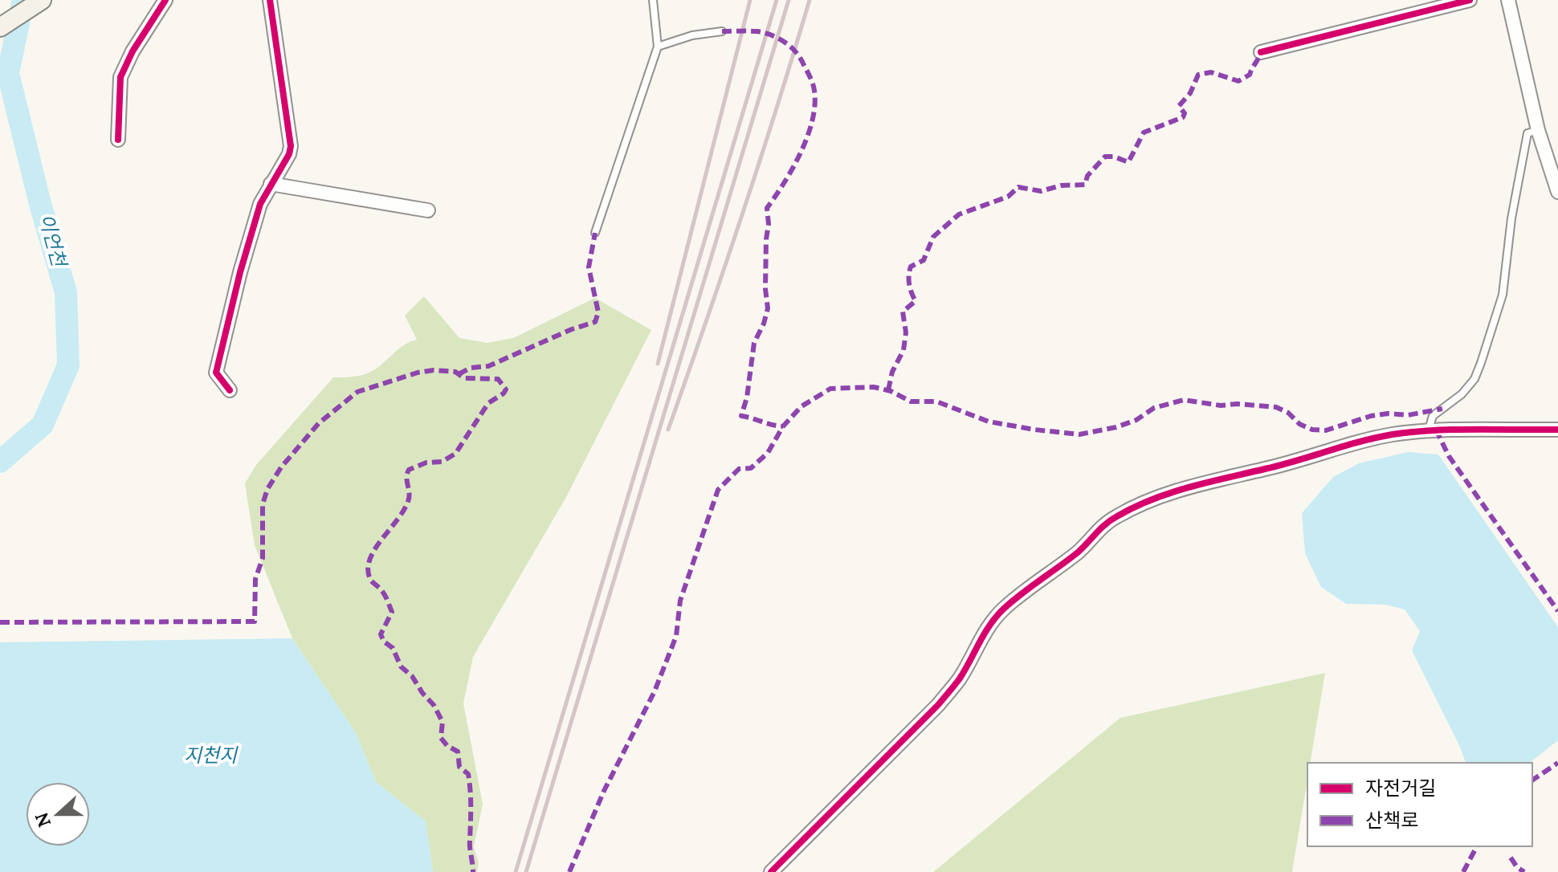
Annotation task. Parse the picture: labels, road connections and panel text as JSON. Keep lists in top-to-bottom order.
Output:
{
  "water": ["이언천", "지천지"],
  "legend": ["자전거길", "산책로"],
  "north": "left"
}
